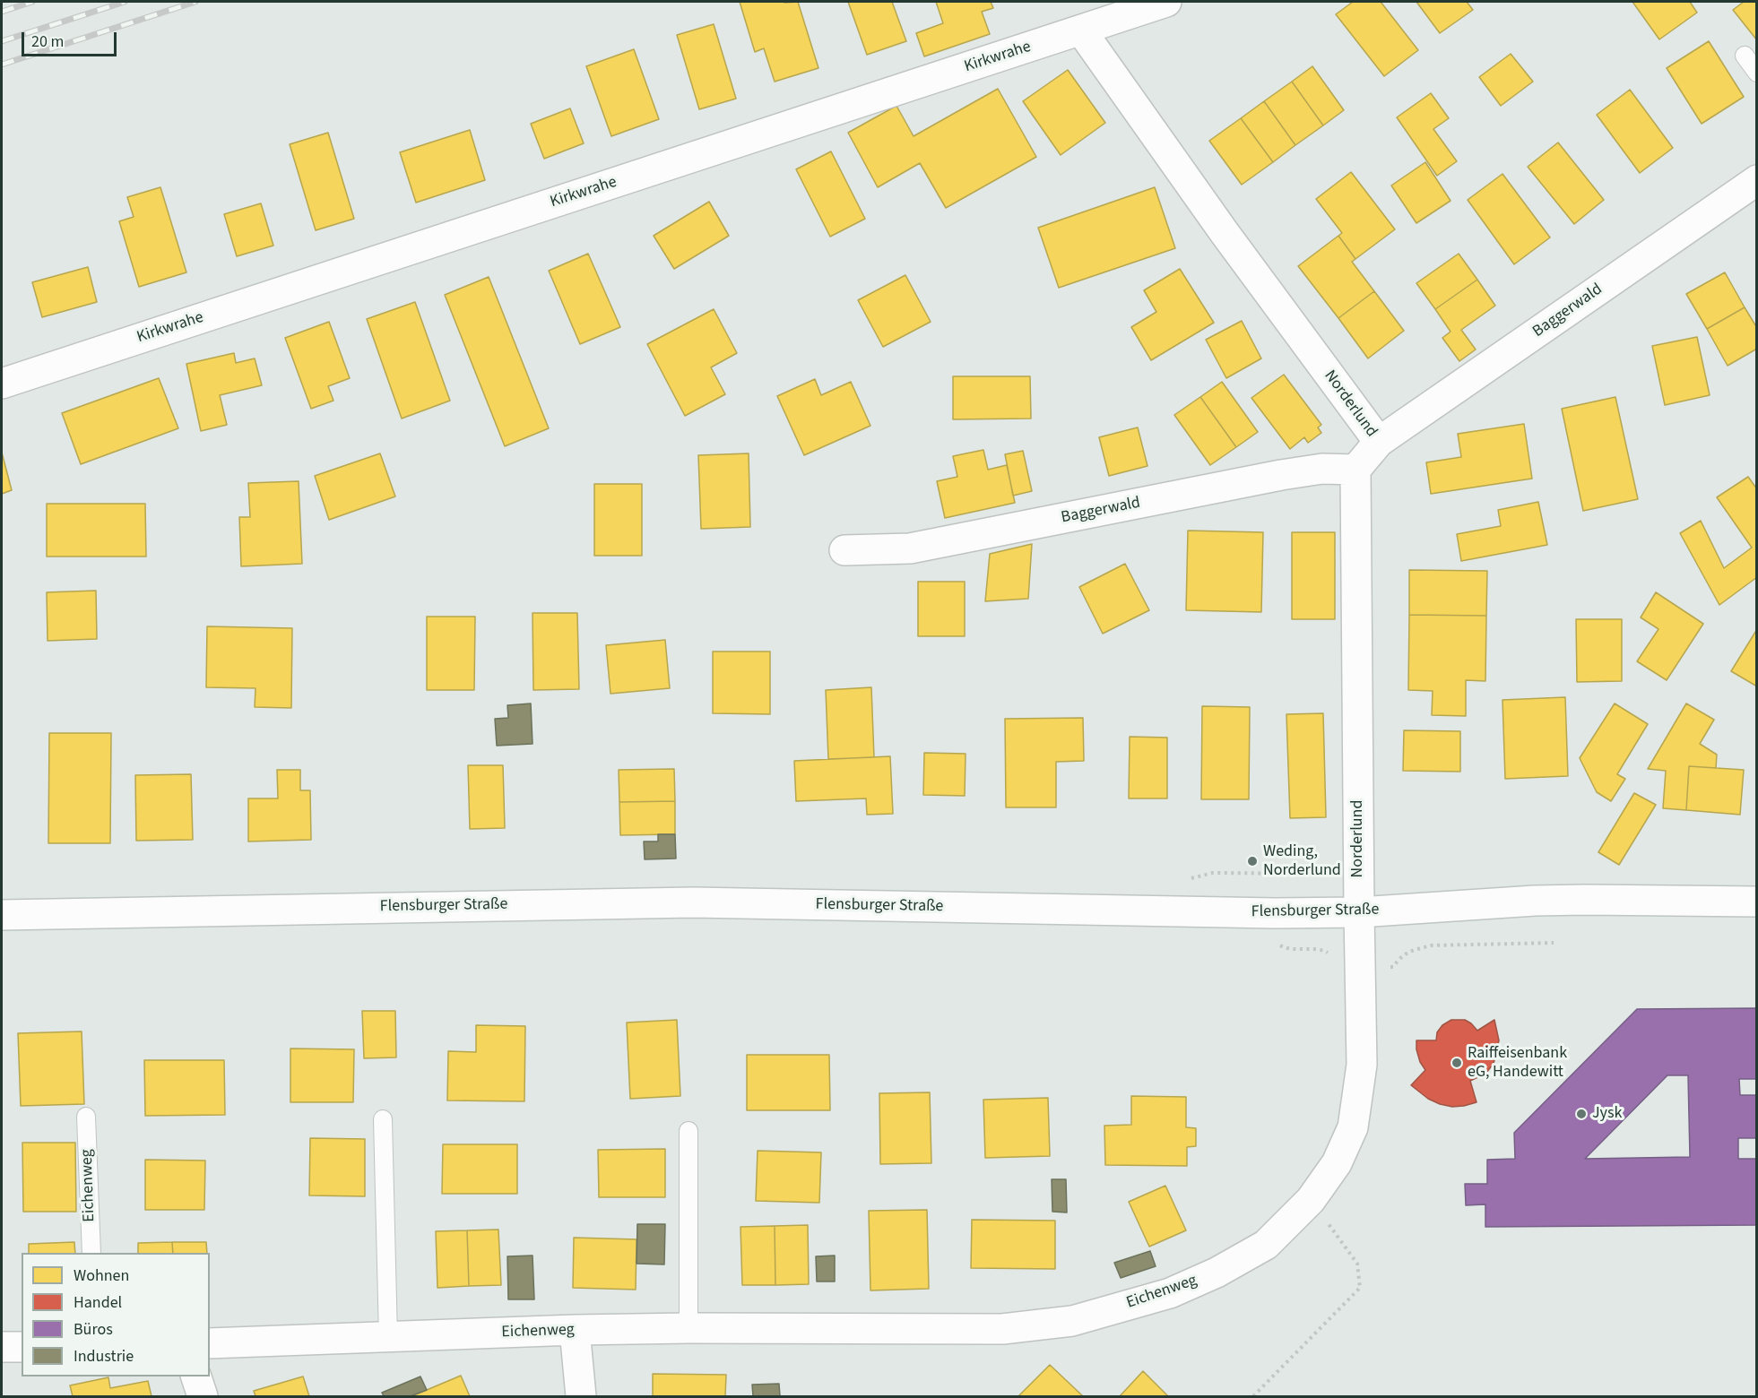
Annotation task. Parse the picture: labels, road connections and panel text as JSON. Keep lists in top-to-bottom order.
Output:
{
  "streets": {
    "street": [
      "Kirkwrahe",
      "Baggerwald",
      "Norderlund",
      "Flensburger Straße",
      "Eichenweg"
    ]
  },
  "crossings": [
    ["Kirkwrahe", "Norderlund"],
    ["Baggerwald", "Norderlund"],
    ["Norderlund", "Flensburger Straße"],
    ["Norderlund", "Eichenweg"],
    ["Flensburger Straße", "Eichenweg"]
  ],
  "places": ["Weding, Norderlund", "Raiffeisenbank eG, Handewitt", "Jysk"],
  "legend": [
    "Wohnen",
    "Handel",
    "Büros",
    "Industrie"
  ],
  "scale_bar": "20 m"
}
